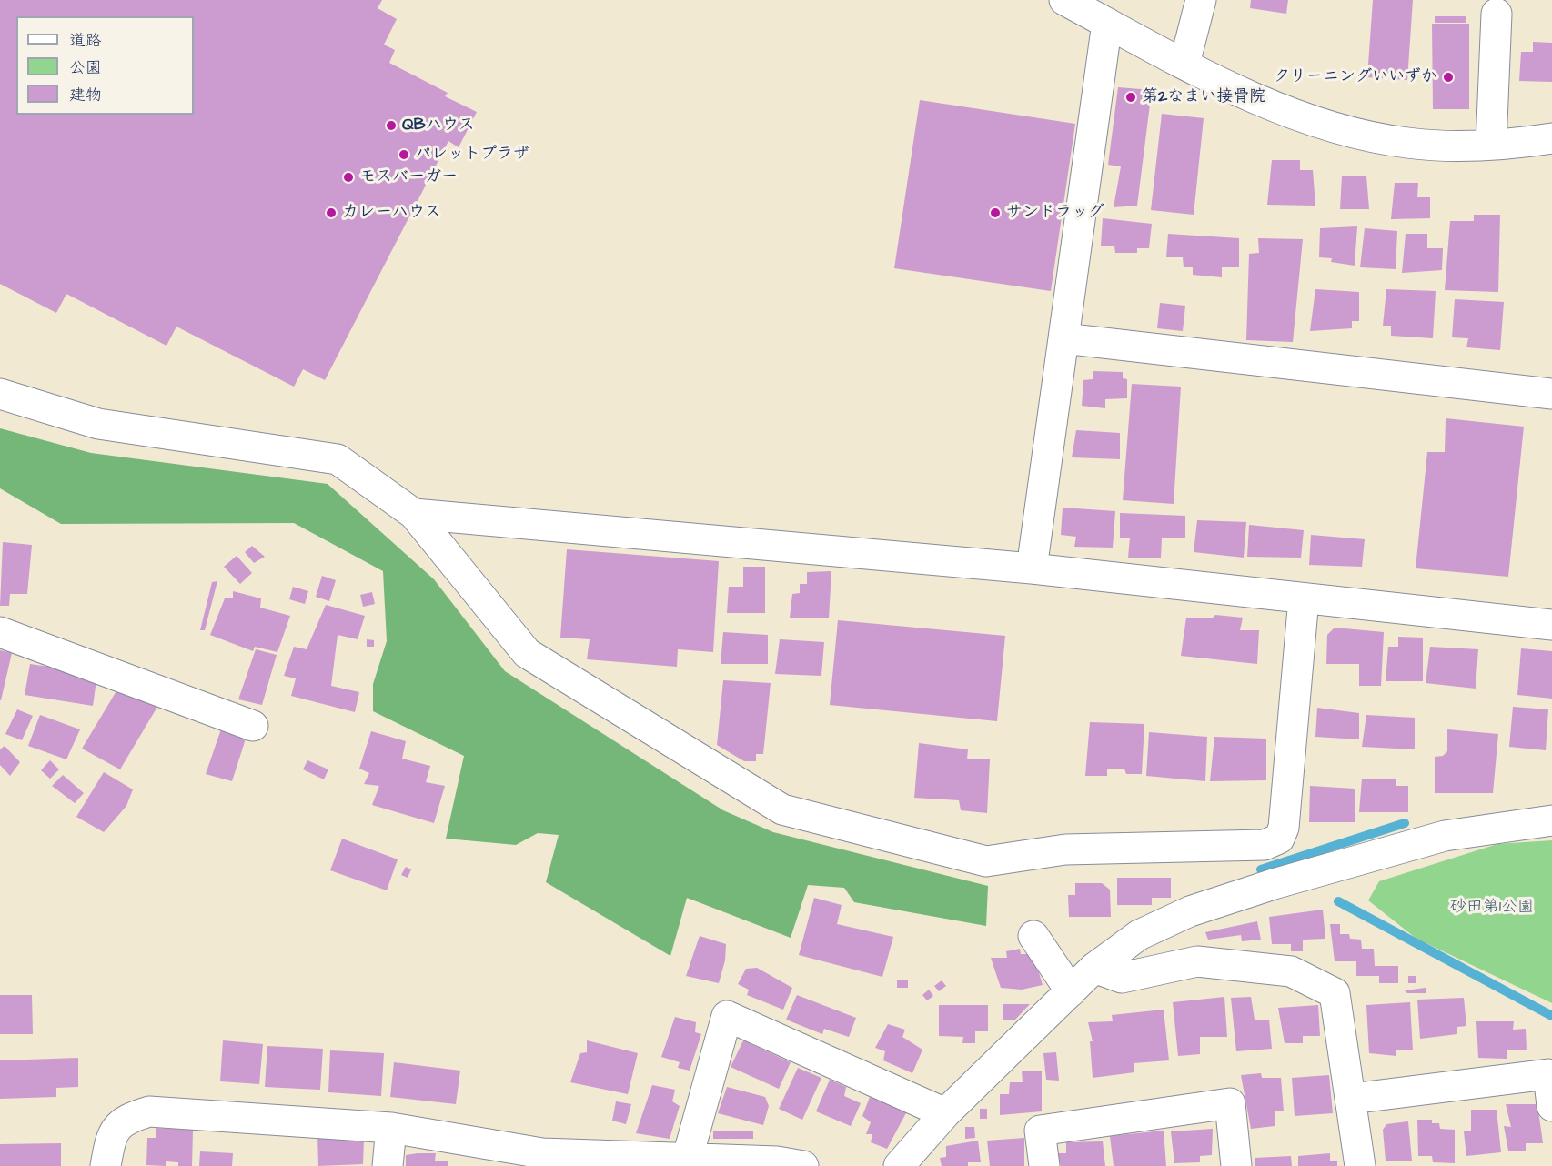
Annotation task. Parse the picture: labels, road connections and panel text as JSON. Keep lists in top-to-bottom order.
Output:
{
  "parks": ["砂田第1公園"],
  "places": [
    "クリーニングいいずか",
    "第2なまい接骨院",
    "QBハウス",
    "パレットプラザ",
    "モスバーガー",
    "カレーハウス",
    "サンドラッグ"
  ],
  "legend": ["道路", "公園", "建物"]
}
